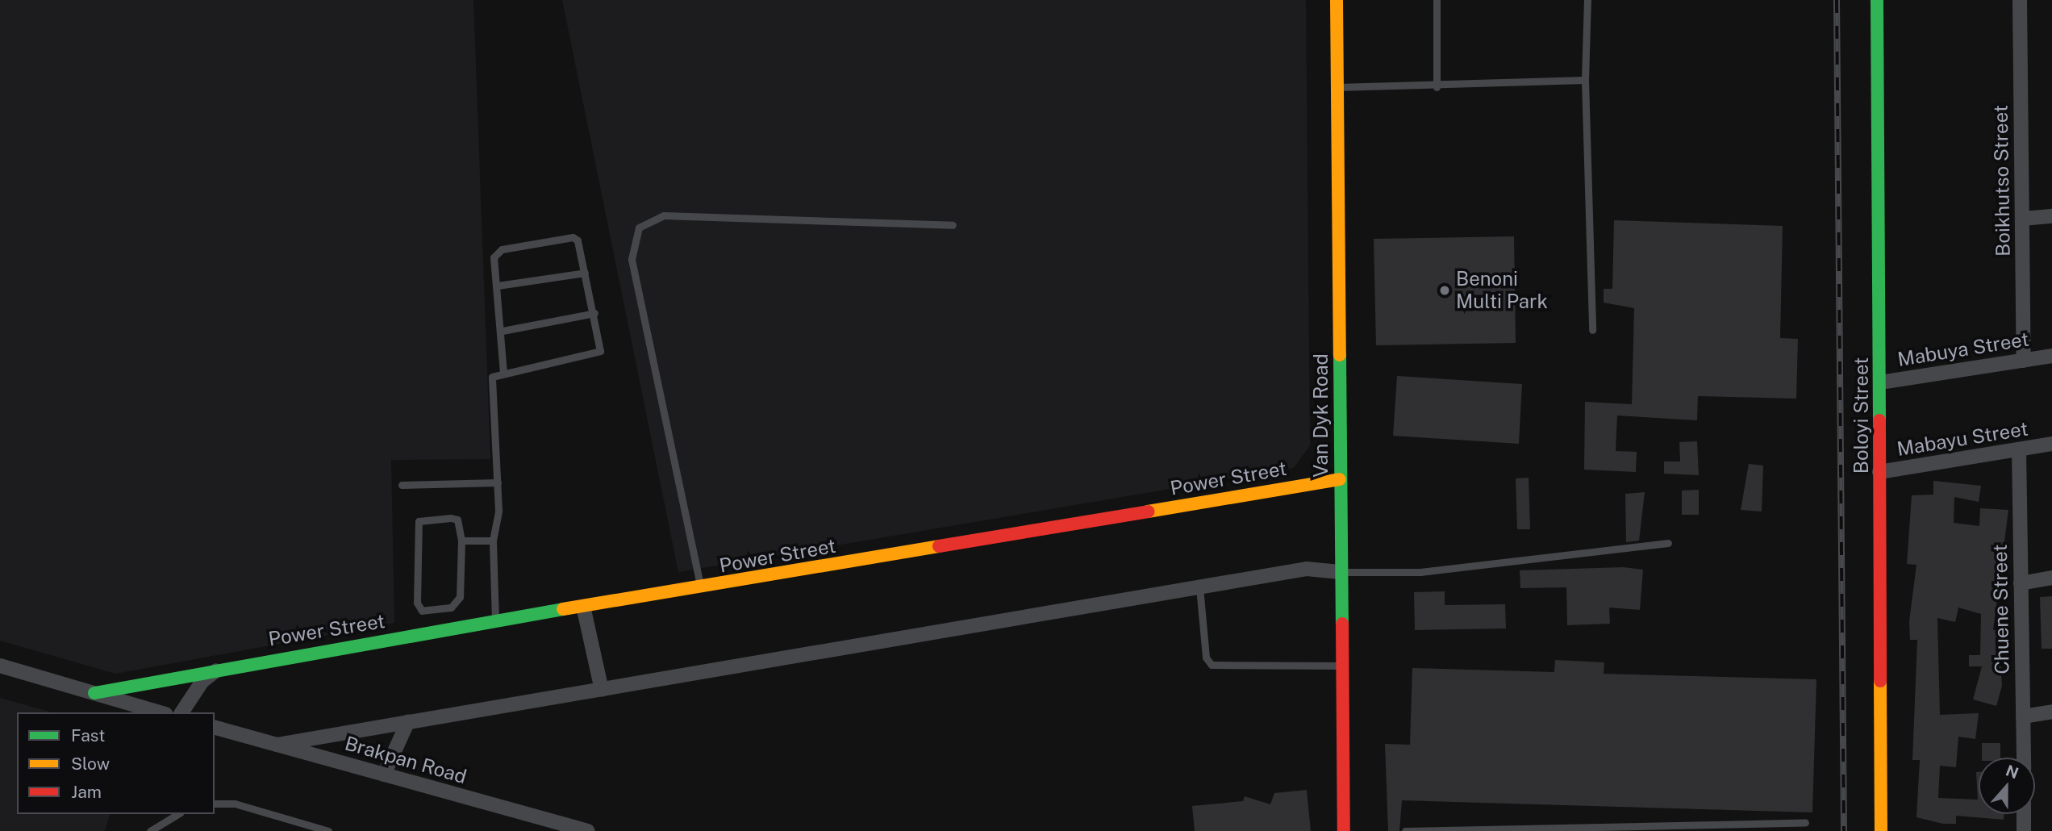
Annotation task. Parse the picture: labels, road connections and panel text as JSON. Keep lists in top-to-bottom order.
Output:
{
  "streets": {
    "street": [
      "Boikhutso Street",
      "Mabuya Street",
      "Van Dyk Road",
      "Boloyi Street",
      "Mabayu Street",
      "Power Street",
      "Chuene Street",
      "Brakpan Road"
    ]
  },
  "crossings": [
    ["Boikhutso Street", "Mabuya Street"],
    ["Mabuya Street", "Boloyi Street"],
    ["Van Dyk Road", "Power Street"],
    ["Boloyi Street", "Mabayu Street"],
    ["Mabayu Street", "Chuene Street"]
  ],
  "places": ["Benoni Multi Park"],
  "legend": ["Fast", "Slow", "Jam"],
  "north": "top"
}
